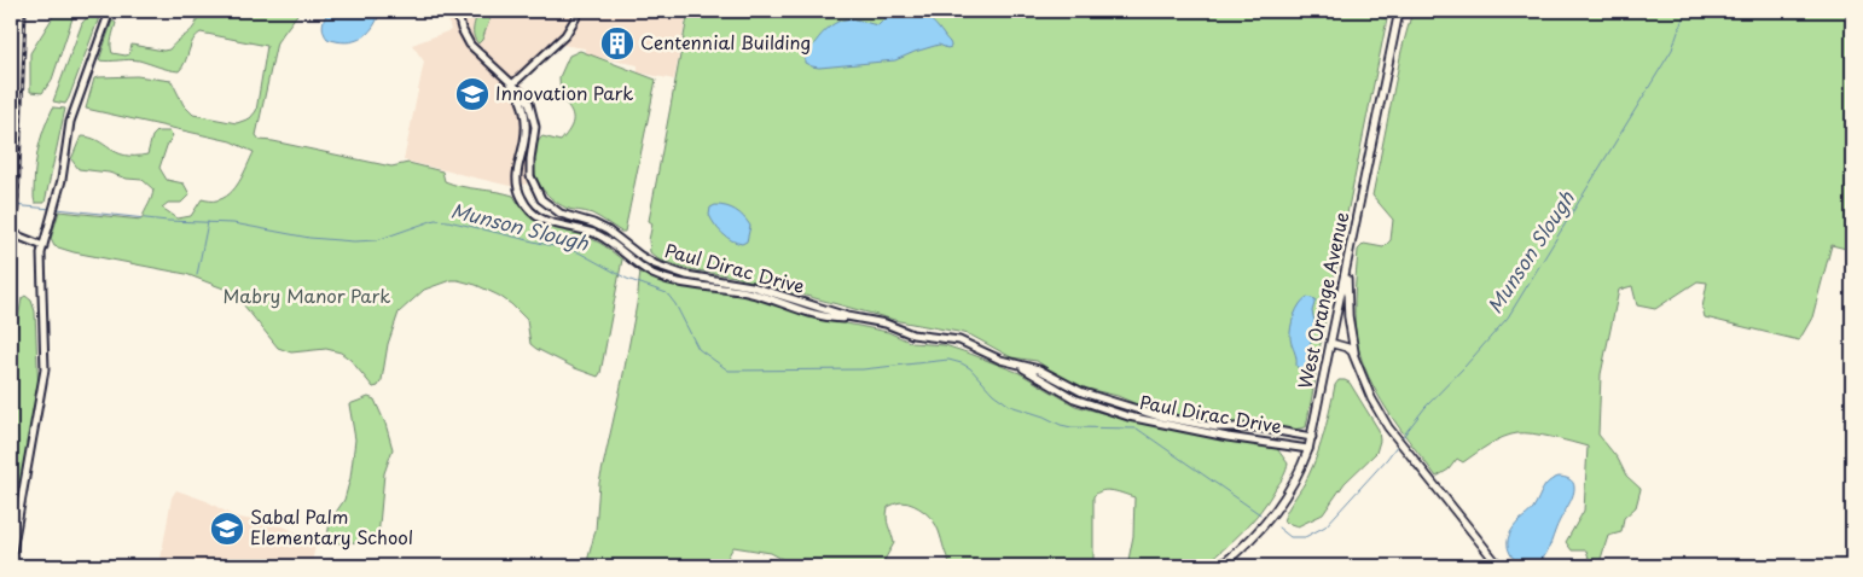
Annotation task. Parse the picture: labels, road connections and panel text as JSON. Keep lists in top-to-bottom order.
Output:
{
  "streets": {
    "main road": ["West Orange Avenue"],
    "street": ["Paul Dirac Drive"]
  },
  "crossings": [
    ["Paul Dirac Drive", "West Orange Avenue"]
  ],
  "water": ["Munson Slough"],
  "parks": ["Mabry Manor Park"],
  "places": {
    "building": ["Centennial Building"],
    "school or university": ["Innovation Park", "Sabal Palm Elementary School"]
  }
}
